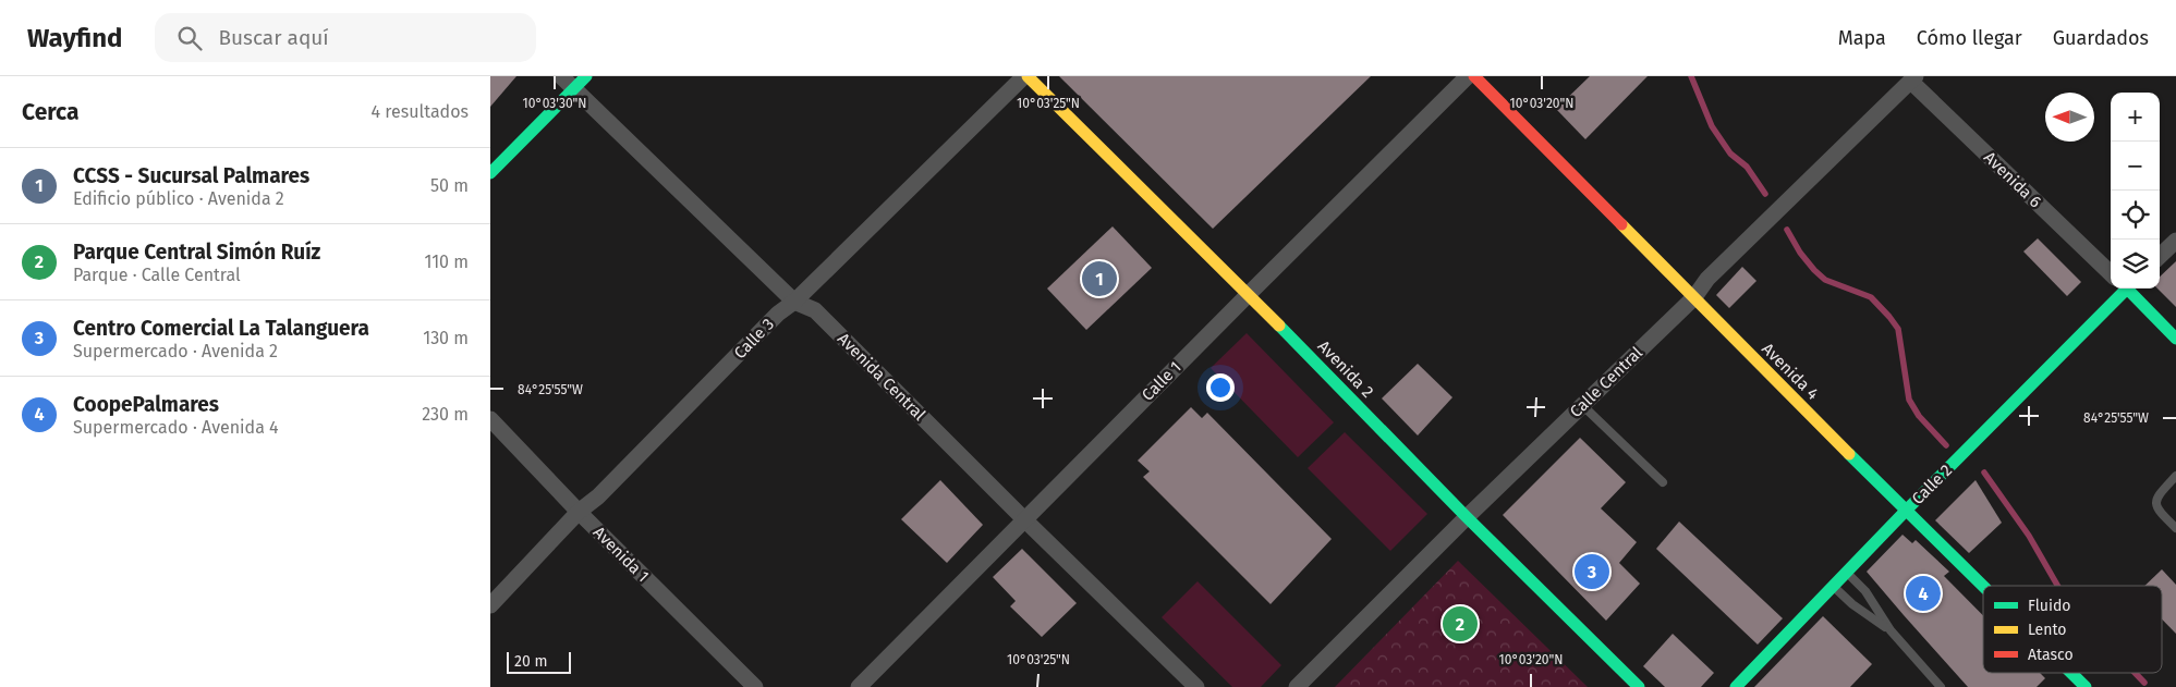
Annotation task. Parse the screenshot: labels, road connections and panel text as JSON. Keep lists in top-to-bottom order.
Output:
{
  "streets": {
    "main road": [
      "Avenida 6",
      "Avenida 2",
      "Avenida 4",
      "Calle 2"
    ],
    "street": [
      "Calle 3",
      "Avenida Central",
      "Calle 1",
      "Calle Central",
      "Avenida 1"
    ]
  },
  "crossings": [
    ["Avenida 6", "Calle Central"],
    ["Calle 3", "Avenida 2"],
    ["Calle 3", "Avenida Central"],
    ["Calle 3", "Avenida 1"],
    ["Avenida 2", "Calle 1"],
    ["Avenida 2", "Calle Central"],
    ["Avenida 4", "Calle Central"],
    ["Avenida 4", "Calle 2"],
    ["Avenida Central", "Calle 1"]
  ],
  "legend": ["Fluido", "Lento", "Atasco"],
  "scale_bar": "20 m",
  "north": "left",
  "page": {
    "header": "Wayfind",
    "search": "Buscar aquí",
    "nav": ["Mapa", "Cómo llegar", "Guardados"],
    "heading": ["Cerca", "4 resultados"],
    "map_buttons": ["+", "−"],
    "list": [
      {
        "mark": "1",
        "name": "CCSS - Sucursal Palmares",
        "note": "Edificio público · Avenida 2",
        "value": "50 m"
      },
      {
        "mark": "2",
        "name": "Parque Central Simón Ruíz",
        "note": "Parque · Calle Central",
        "value": "110 m"
      },
      {
        "mark": "3",
        "name": "Centro Comercial La Talanguera",
        "note": "Supermercado · Avenida 2",
        "value": "130 m"
      },
      {
        "mark": "4",
        "name": "CoopePalmares",
        "note": "Supermercado · Avenida 4",
        "value": "230 m"
      }
    ],
    "pins": [
      "1",
      "3",
      "4",
      "2"
    ],
    "scale": "20 m"
  },
  "coordinates": [
    "10°03'30\"N",
    "10°03'25\"N",
    "10°03'20\"N",
    "84°25'55\"W"
  ]
}
